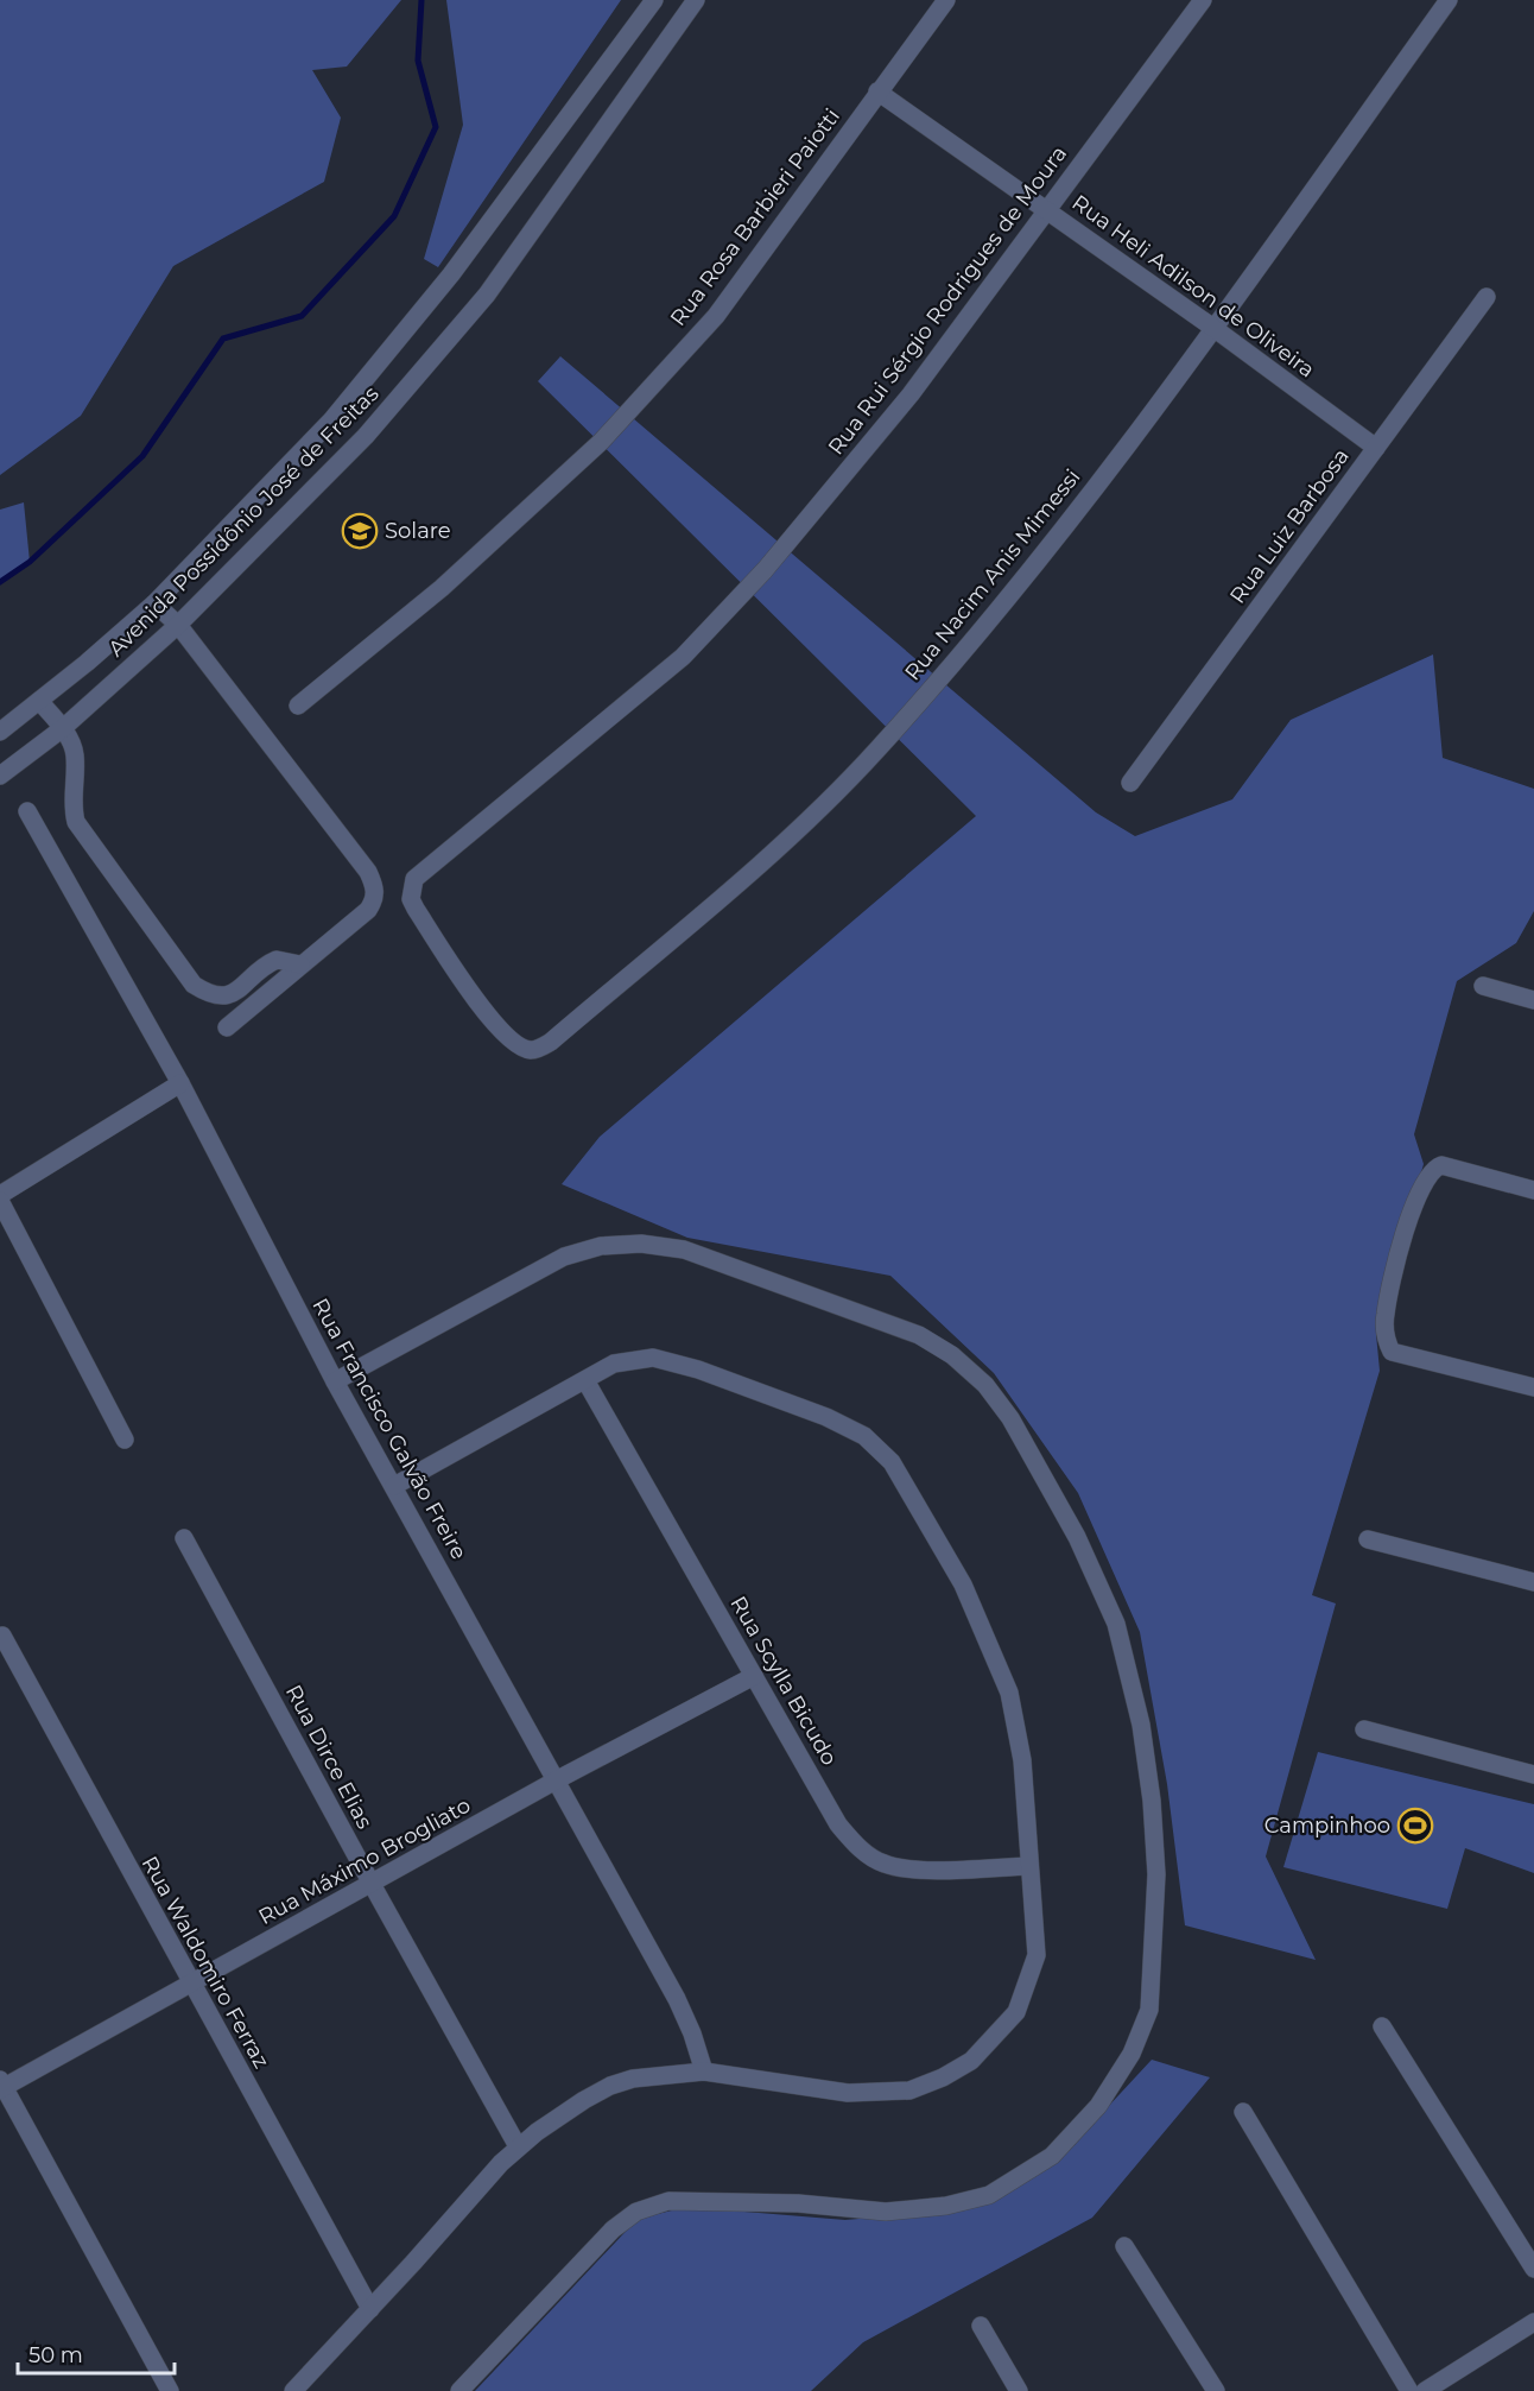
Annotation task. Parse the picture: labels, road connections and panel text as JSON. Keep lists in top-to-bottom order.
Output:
{
  "streets": {
    "street": [
      "Rua Rosa Barbieri Paiotti",
      "Rua Heli Adilson de Oliveira",
      "Rua Rui Sérgio Rodrigues de Moura",
      "Avenida Possidônio José de Freitas",
      "Rua Luiz Barbosa",
      "Rua Nacim Anis Mimessi",
      "Rua Francisco Galvão Freire",
      "Rua Scylla Bicudo",
      "Rua Dirce Elias",
      "Rua Máximo Brogliato",
      "Rua Waldomiro Ferraz"
    ]
  },
  "crossings": [
    ["Rua Rosa Barbieri Paiotti", "Rua Heli Adilson de Oliveira"],
    ["Rua Heli Adilson de Oliveira", "Rua Rui Sérgio Rodrigues de Moura"],
    ["Rua Heli Adilson de Oliveira", "Rua Luiz Barbosa"],
    ["Rua Heli Adilson de Oliveira", "Rua Nacim Anis Mimessi"],
    ["Rua Rui Sérgio Rodrigues de Moura", "Rua Nacim Anis Mimessi"],
    ["Rua Francisco Galvão Freire", "Rua Máximo Brogliato"],
    ["Rua Scylla Bicudo", "Rua Máximo Brogliato"],
    ["Rua Dirce Elias", "Rua Máximo Brogliato"],
    ["Rua Máximo Brogliato", "Rua Waldomiro Ferraz"]
  ],
  "places": {
    "school or university": ["Solare"],
    "sports": ["Campinhoo"]
  },
  "scale_bar": "50 m"
}
